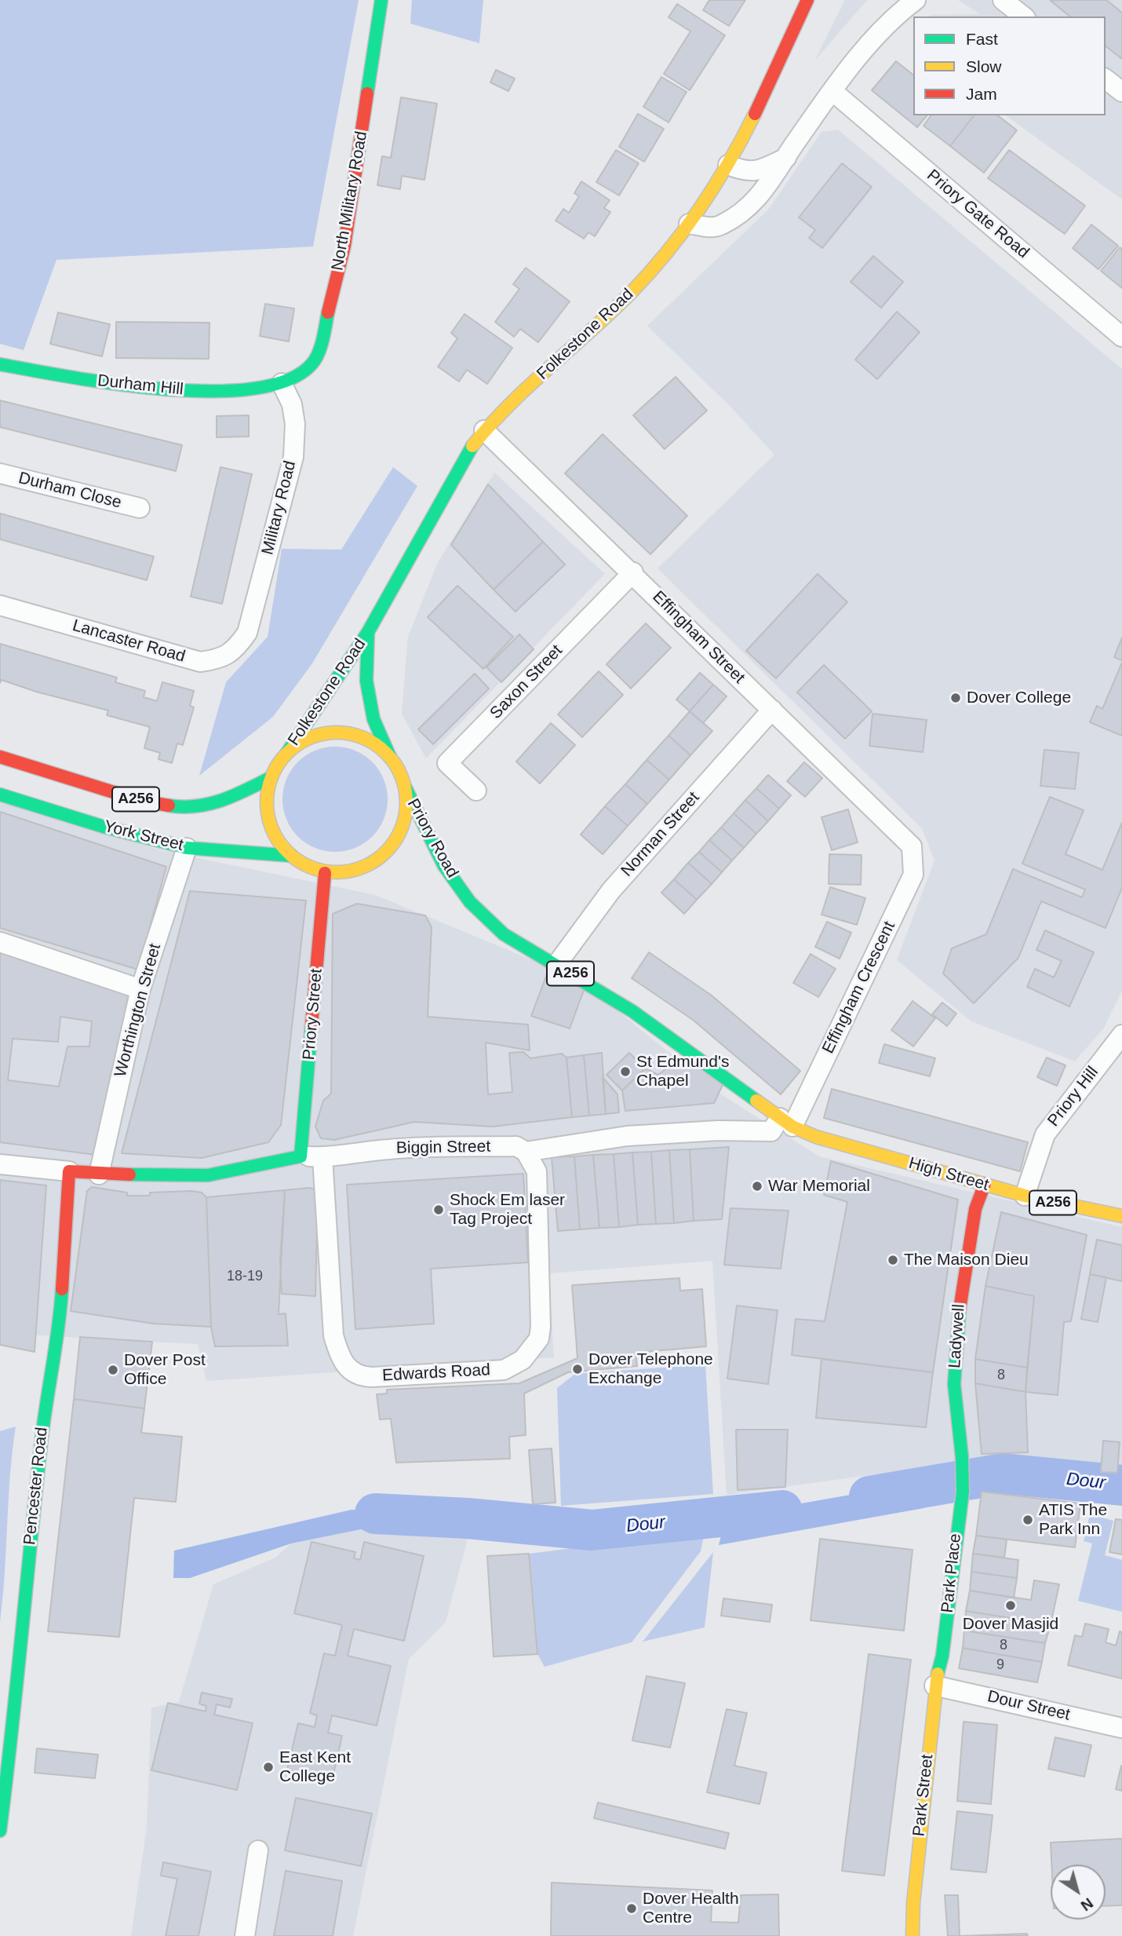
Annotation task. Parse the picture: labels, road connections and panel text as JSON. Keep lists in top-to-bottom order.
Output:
{
  "streets": {
    "main road": [
      "North Military Road",
      "Folkestone Road",
      "Durham Hill",
      "A256",
      "York Street",
      "Priory Road",
      "Priory Street",
      "Biggin Street",
      "High Street",
      "Ladywell",
      "Pencester Road",
      "Park Place",
      "Park Street"
    ],
    "street": [
      "Priory Gate Road",
      "Durham Close",
      "Military Road",
      "Effingham Street",
      "Lancaster Road",
      "Saxon Street",
      "Norman Street",
      "Effingham Crescent",
      "Worthington Street",
      "Priory Hill",
      "Edwards Road",
      "Dour Street"
    ]
  },
  "crossings": [
    ["North Military Road", "Durham Hill"],
    ["North Military Road", "Military Road"],
    ["Folkestone Road", "Effingham Street"],
    ["Folkestone Road", "York Street"],
    ["Folkestone Road", "Priory Road"],
    ["Folkestone Road", "Priory Street"],
    ["Durham Hill", "Military Road"],
    ["Military Road", "Lancaster Road"],
    ["Effingham Street", "Saxon Street"],
    ["Effingham Street", "Norman Street"],
    ["Effingham Street", "Effingham Crescent"],
    ["Norman Street", "Priory Road"],
    ["York Street", "Priory Road"],
    ["York Street", "Worthington Street"],
    ["York Street", "Priory Street"],
    ["Priory Road", "Effingham Crescent"],
    ["Priory Road", "Priory Street"],
    ["Priory Road", "Biggin Street"],
    ["Priory Road", "High Street"],
    ["Effingham Crescent", "Biggin Street"],
    ["Effingham Crescent", "High Street"],
    ["Worthington Street", "Biggin Street"],
    ["Priory Street", "Biggin Street"],
    ["Priory Hill", "High Street"],
    ["Biggin Street", "High Street"],
    ["Biggin Street", "Edwards Road"],
    ["High Street", "Ladywell"],
    ["Ladywell", "Park Place"],
    ["Park Place", "Park Street"],
    ["Dour Street", "Park Street"]
  ],
  "water": ["Dour"],
  "places": [
    "Dover College",
    "St Edmund's Chapel",
    "War Memorial",
    "Shock Em laser Tag Project",
    "The Maison Dieu",
    "Dover Telephone Exchange",
    "Dover Post Office",
    "ATIS The Park Inn",
    "Dover Masjid",
    "East Kent College",
    "Dover Health Centre"
  ],
  "house_numbers": [
    "18-19",
    "8",
    "8",
    "9"
  ],
  "legend": ["Fast", "Slow", "Jam"],
  "north": "bottom right"
}
